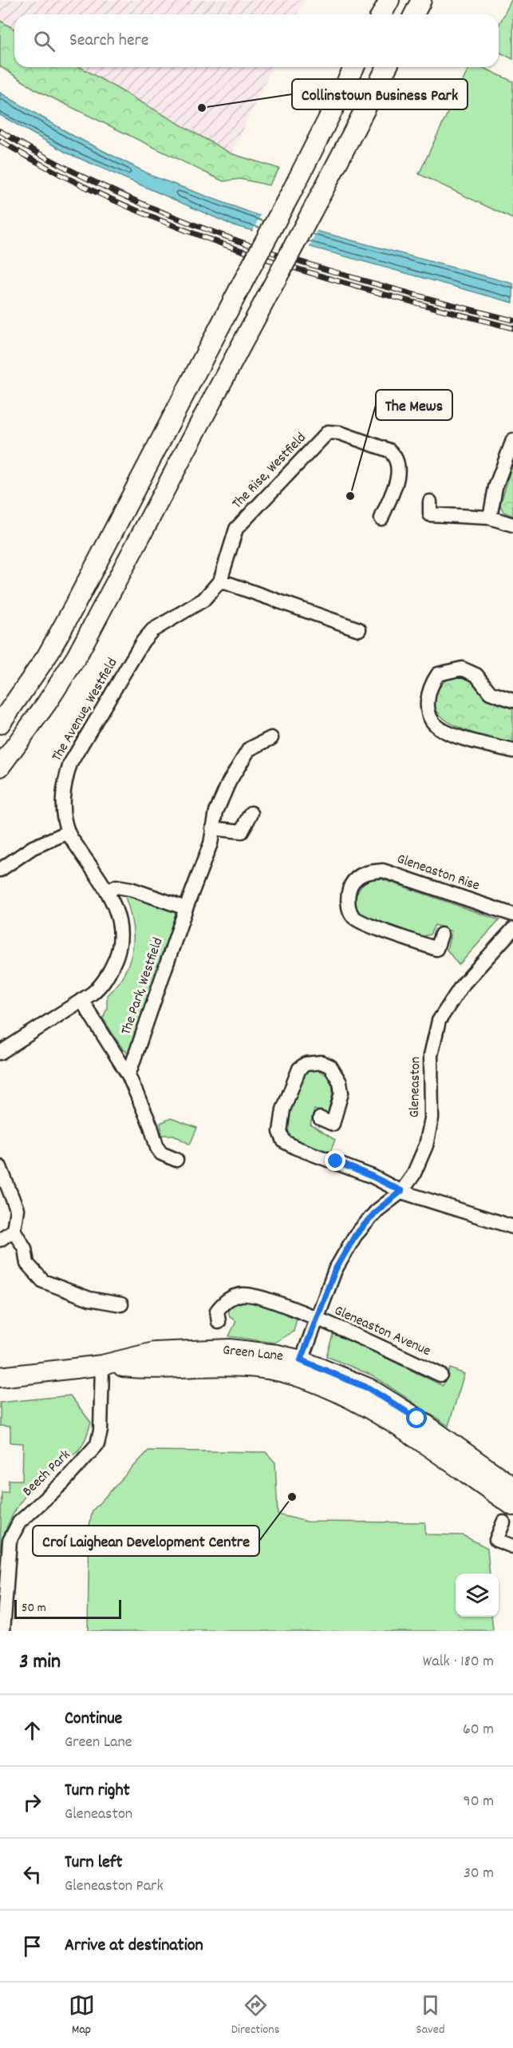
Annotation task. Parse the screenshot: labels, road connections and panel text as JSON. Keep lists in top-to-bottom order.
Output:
{
  "streets": {
    "main road": ["Green Lane"],
    "street": [
      "The Rise, Westfield",
      "The Avenue, Westfield",
      "Gleneaston Rise",
      "The Park, Westfield",
      "Gleneaston",
      "Gleneaston Avenue",
      "Beech Park"
    ]
  },
  "crossings": [
    ["The Rise, Westfield", "The Avenue, Westfield"],
    ["The Avenue, Westfield", "The Park, Westfield"],
    ["Gleneaston", "Gleneaston Avenue"],
    ["Gleneaston", "Green Lane"],
    ["Green Lane", "Beech Park"]
  ],
  "places": ["Collinstown Business Park", "The Mews", "Croí Laighean Development Centre"],
  "scale_bar": "50 m",
  "page": {
    "search": "Search here",
    "scale": "50 m",
    "heading": ["3 min", "Walk · 180 m"],
    "list": [
      ["Continue", "Green Lane", "60 m"],
      ["Turn right", "Gleneaston", "90 m"],
      ["Turn left", "Gleneaston Park", "30 m"],
      "Arrive at destination"
    ],
    "nav": ["Map", "Directions", "Saved"]
  }
}
